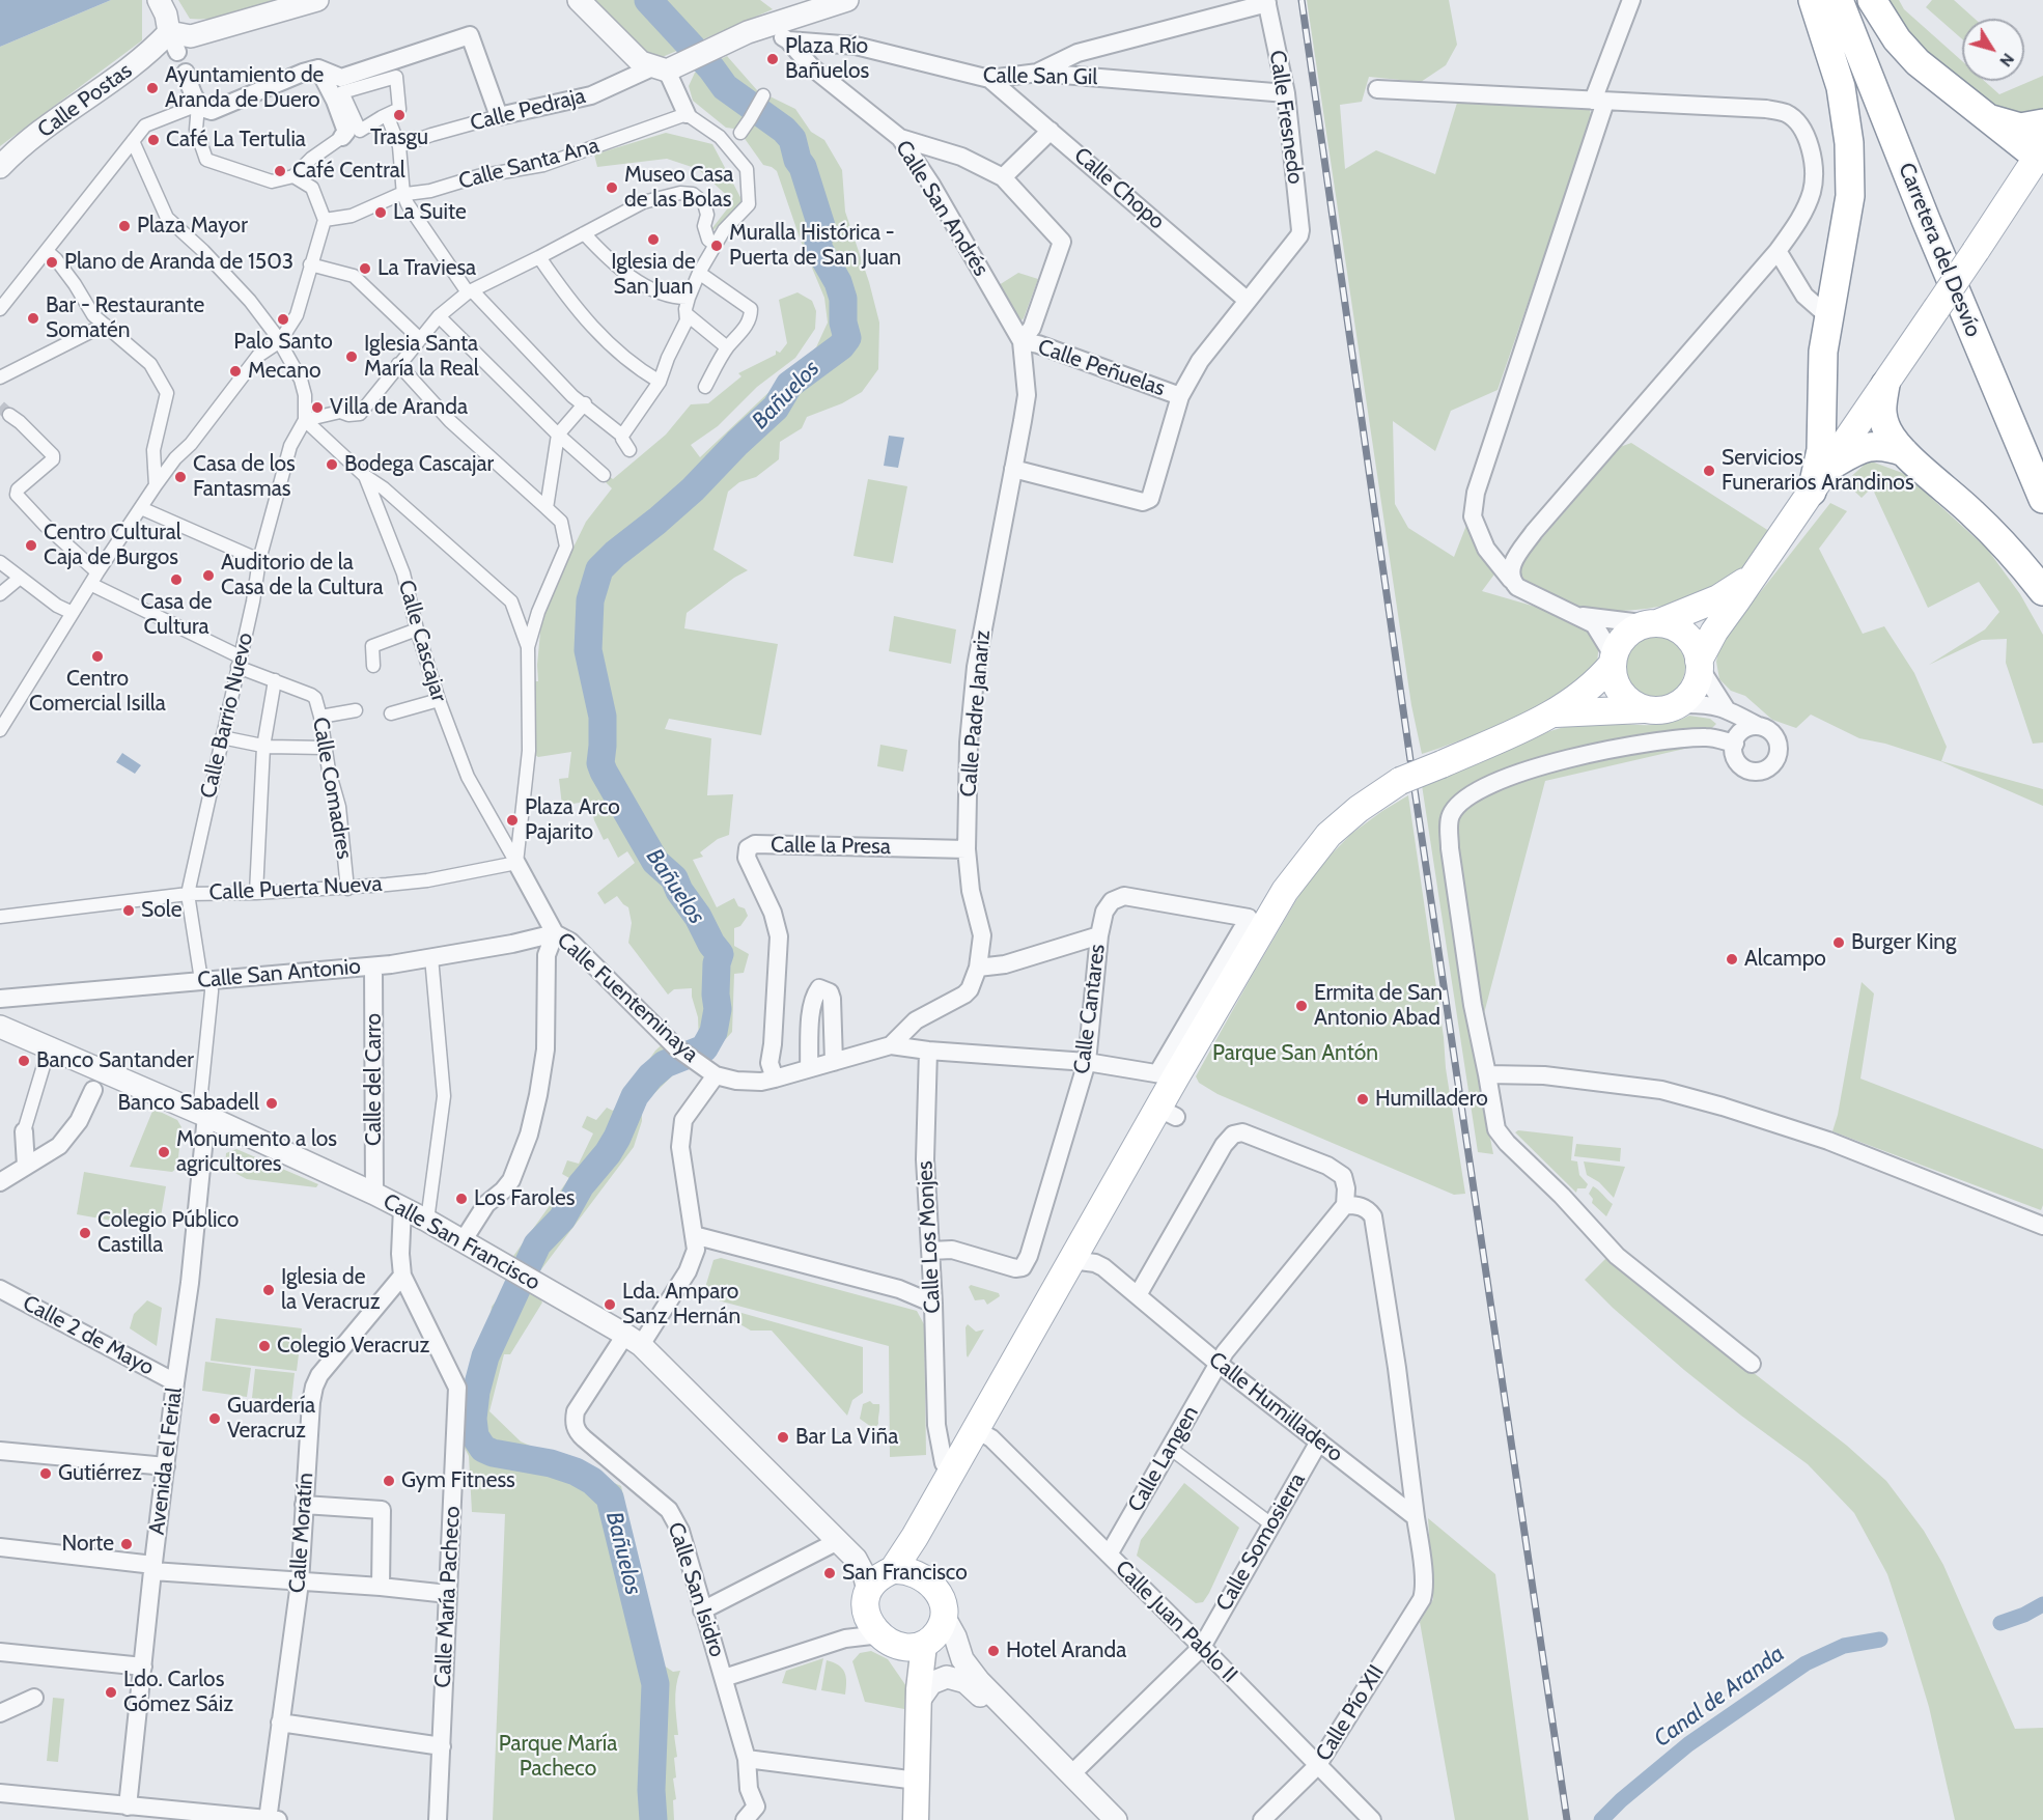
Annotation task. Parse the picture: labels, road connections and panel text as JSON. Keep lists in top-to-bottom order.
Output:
{
  "streets": {
    "highway": ["Carretera del Desvío"],
    "street": [
      "Calle San Gil",
      "Calle Postas",
      "Calle Pedraja",
      "Calle Fresnedo",
      "Calle Santa Ana",
      "Calle Chopo",
      "Calle San Andrés",
      "Calle Peñuelas",
      "Calle Cascajar",
      "Calle Padre Janariz",
      "Calle Barrio Nuevo",
      "Calle Comadres",
      "Calle la Presa",
      "Calle Puerta Nueva",
      "Calle San Antonio",
      "Calle Fuenteminaya",
      "Calle Cantares",
      "Calle del Carro",
      "Calle Los Monjes",
      "Calle San Francisco",
      "Calle 2 de Mayo",
      "Calle Humilladero",
      "Calle Langen",
      "Avenida el Ferial",
      "Calle Moratín",
      "Calle Somosierra",
      "Calle San Isidro",
      "Calle María Pacheco",
      "Calle Juan Pablo II",
      "Calle Pío XII"
    ]
  },
  "crossings": [
    ["Calle San Gil", "Calle Fresnedo"],
    ["Calle San Gil", "Calle Chopo"],
    ["Calle San Gil", "Calle San Andrés"],
    ["Calle Fresnedo", "Calle Chopo"],
    ["Calle San Andrés", "Calle Peñuelas"],
    ["Calle San Andrés", "Calle Padre Janariz"],
    ["Calle Peñuelas", "Calle Padre Janariz"],
    ["Calle Cascajar", "Calle Barrio Nuevo"],
    ["Calle Cascajar", "Calle Puerta Nueva"],
    ["Calle Cascajar", "Calle Fuenteminaya"],
    ["Calle Padre Janariz", "Calle la Presa"],
    ["Calle Padre Janariz", "Calle Fuenteminaya"],
    ["Calle Barrio Nuevo", "Calle Comadres"],
    ["Calle Barrio Nuevo", "Calle Puerta Nueva"],
    ["Calle Barrio Nuevo", "Calle San Antonio"],
    ["Calle Barrio Nuevo", "Calle San Francisco"],
    ["Calle Barrio Nuevo", "Avenida el Ferial"],
    ["Calle Comadres", "Calle Puerta Nueva"],
    ["Calle la Presa", "Calle Fuenteminaya"],
    ["Calle Puerta Nueva", "Calle Fuenteminaya"],
    ["Calle San Antonio", "Calle Fuenteminaya"],
    ["Calle San Antonio", "Calle del Carro"],
    ["Calle Fuenteminaya", "Calle Cantares"],
    ["Calle Fuenteminaya", "Calle Los Monjes"],
    ["Calle Fuenteminaya", "Calle San Isidro"],
    ["Calle Cantares", "Calle Los Monjes"],
    ["Calle del Carro", "Calle San Francisco"],
    ["Calle San Francisco", "Avenida el Ferial"],
    ["Calle San Francisco", "Calle San Isidro"],
    ["Calle 2 de Mayo", "Avenida el Ferial"],
    ["Calle Humilladero", "Calle Langen"],
    ["Calle Humilladero", "Calle Somosierra"],
    ["Calle Humilladero", "Calle Pío XII"],
    ["Calle Langen", "Calle Juan Pablo II"],
    ["Calle Moratín", "Calle María Pacheco"],
    ["Calle Somosierra", "Calle Juan Pablo II"],
    ["Calle Juan Pablo II", "Calle Pío XII"]
  ],
  "water": ["Bañuelos", "Canal de Aranda"],
  "parks": ["Parque San Antón", "Parque María Pacheco"],
  "places": [
    "Plaza Río Bañuelos",
    "Ayuntamiento de Aranda de Duero",
    "Trasgu",
    "Café La Tertulia",
    "Café Central",
    "Museo Casa de las Bolas",
    "La Suite",
    "Plaza Mayor",
    "Iglesia de San Juan",
    "Muralla Histórica - Puerta de San Juan",
    "Plano de Aranda de 1503",
    "La Traviesa",
    "Bar - Restaurante Somatén",
    "Palo Santo",
    "Iglesia Santa María la Real",
    "Mecano",
    "Villa de Aranda",
    "Bodega Cascajar",
    "Servicios Funerarios Arandinos",
    "Casa de los Fantasmas",
    "Centro Cultural Caja de Burgos",
    "Auditorio de la Casa de la Cultura",
    "Casa de Cultura",
    "Centro Comercial Isilla",
    "Plaza Arco Pajarito",
    "Sole",
    "Burger King",
    "Alcampo",
    "Ermita de San Antonio Abad",
    "Banco Santander",
    "Humilladero",
    "Banco Sabadell",
    "Monumento a los agricultores",
    "Los Faroles",
    "Colegio Público Castilla",
    "Iglesia de la Veracruz",
    "Lda. Amparo Sanz Hernán",
    "Colegio Veracruz",
    "Guardería Veracruz",
    "Bar La Viña",
    "Gutiérrez",
    "Gym Fitness",
    "Norte",
    "San Francisco",
    "Hotel Aranda",
    "Ldo. Carlos Gómez Sáiz"
  ],
  "north": "bottom right"
}
